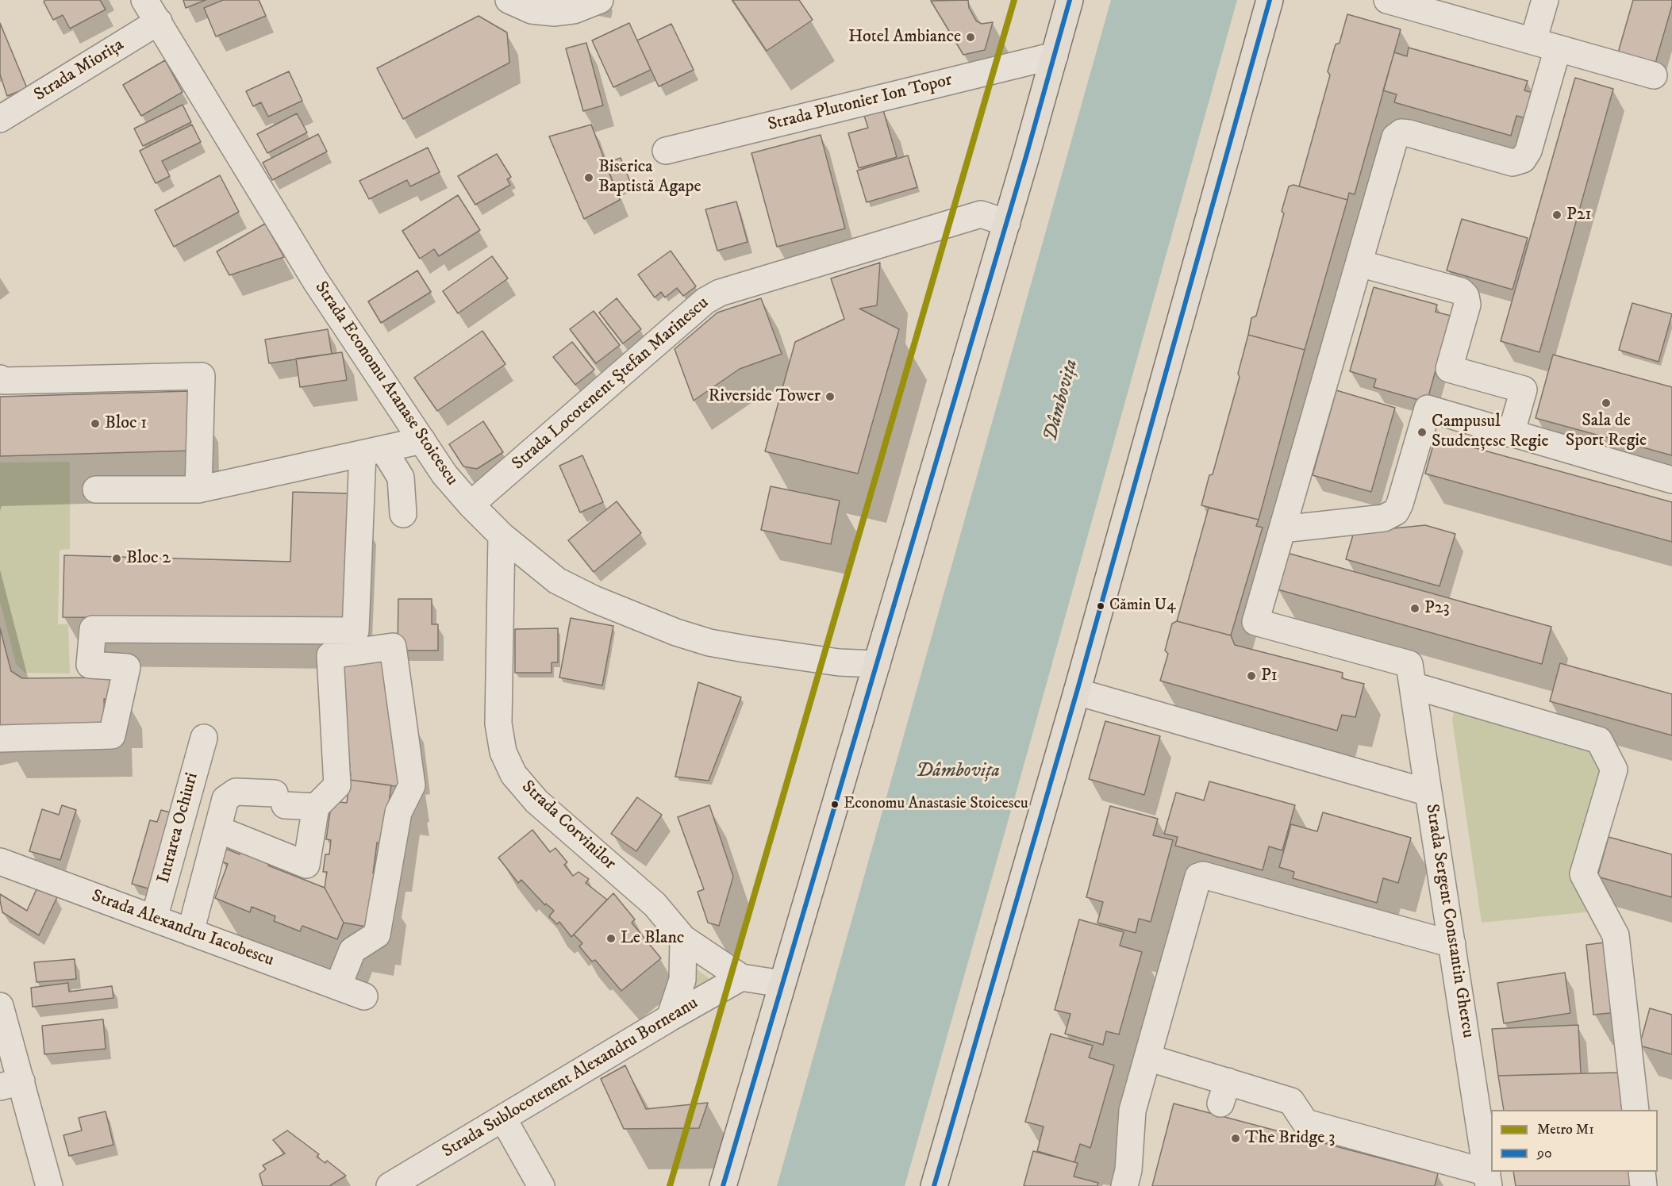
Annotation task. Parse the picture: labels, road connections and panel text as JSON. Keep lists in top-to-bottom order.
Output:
{
  "streets": {
    "street": [
      "Strada Miorița",
      "Strada Plutonier Ion Topor",
      "Strada Economu Atanase Stoicescu",
      "Strada Locotenent Ștefan Marinescu",
      "Strada Corvinilor",
      "Intrarea Ochiuri",
      "Strada Sergent Constantin Ghercu",
      "Strada Alexandru Iacobescu",
      "Strada Sublocotenent Alexandru Borneanu"
    ]
  },
  "crossings": [
    ["Strada Miorița", "Strada Economu Atanase Stoicescu"],
    ["Strada Economu Atanase Stoicescu", "Strada Locotenent Ștefan Marinescu"],
    ["Strada Economu Atanase Stoicescu", "Strada Corvinilor"],
    ["Strada Corvinilor", "Strada Sublocotenent Alexandru Borneanu"],
    ["Intrarea Ochiuri", "Strada Alexandru Iacobescu"]
  ],
  "water": ["Dâmbovița"],
  "places": [
    "Hotel Ambiance",
    "Biserica Baptistă Agape",
    "P21",
    "Riverside Tower",
    "Sala de Sport Regie",
    "Bloc 1",
    "Campusul Studențesc Regie",
    "Bloc 2",
    "Cămin U4",
    "P23",
    "P1",
    "Economu Anastasie Stoicescu",
    "Le Blanc",
    "The Bridge 3"
  ],
  "lines": ["metro line M1", "transit line 90"],
  "legend": ["Metro M1", "90"]
}
